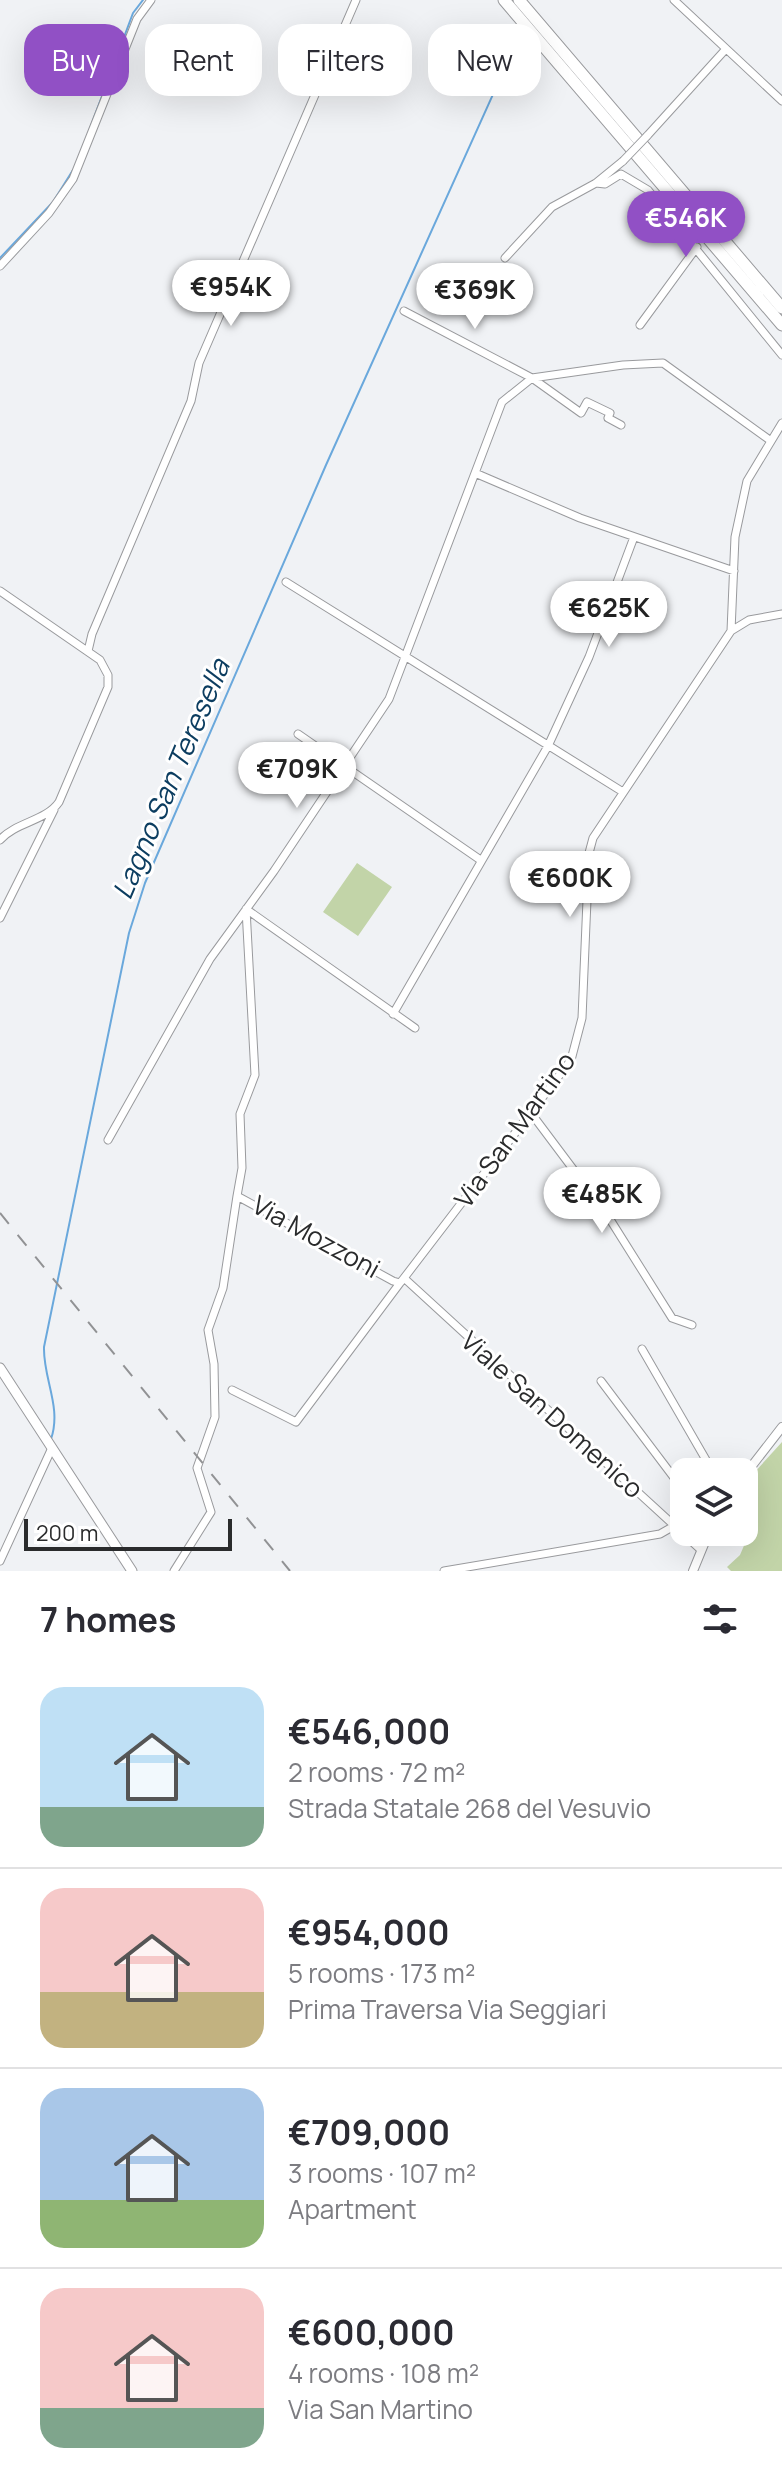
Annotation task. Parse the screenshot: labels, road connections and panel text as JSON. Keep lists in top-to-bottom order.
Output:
{
  "streets": {
    "street": ["Via San Martino", "Via Mozzoni", "Viale San Domenico"]
  },
  "crossings": [
    ["Via San Martino", "Via Mozzoni"],
    ["Via San Martino", "Viale San Domenico"],
    ["Via Mozzoni", "Viale San Domenico"]
  ],
  "water": ["Lagno San Teresella"],
  "scale_bar": "200 m",
  "page": {
    "chip": [
      "Buy",
      "Rent",
      "Filters",
      "New"
    ],
    "price": [
      "€546K",
      "€954K",
      "€369K",
      "€625K",
      "€709K",
      "€600K",
      "€485K"
    ],
    "scale": "200 m",
    "heading": "7 homes",
    "list": [
      {
        "name": "€546,000",
        "note": "2 rooms · 72 m² · Strada Statale 268 del Vesuvio"
      },
      {
        "name": "€954,000",
        "note": "5 rooms · 173 m² · Prima Traversa Via Seggiari"
      },
      {
        "name": "€709,000",
        "note": "3 rooms · 107 m² · Apartment"
      },
      {
        "name": "€600,000",
        "note": "4 rooms · 108 m² · Via San Martino"
      }
    ]
  }
}
